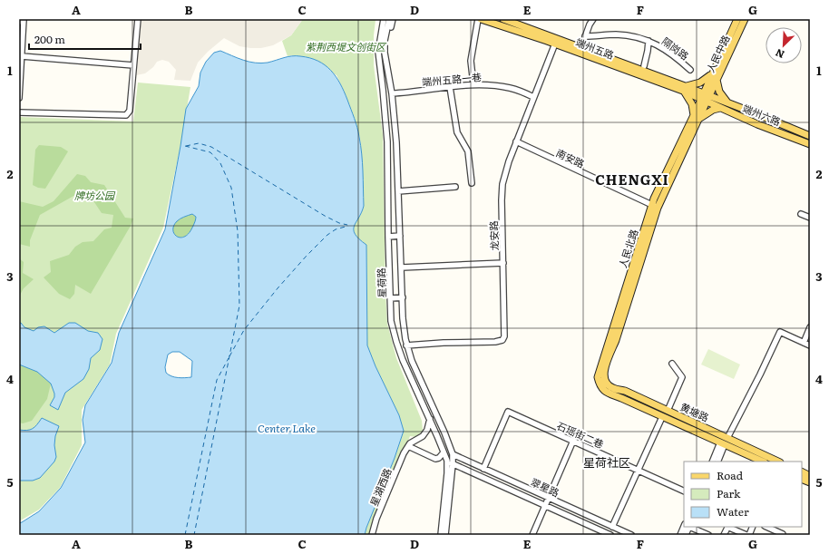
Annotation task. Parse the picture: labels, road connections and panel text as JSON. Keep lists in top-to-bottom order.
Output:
{
  "streets": {
    "main road": [
      "端州五路",
      "人民中路",
      "端州六路",
      "人民北路",
      "黄塘路"
    ],
    "street": [
      "隔岗路",
      "端州五路一巷",
      "南安路",
      "龙安路",
      "星荷路",
      "石瑶街二巷",
      "星湖西路",
      "翠星路"
    ]
  },
  "crossings": [
    ["端州五路", "人民中路"],
    ["端州五路", "端州六路"],
    ["端州五路", "龙安路"],
    ["端州五路", "人民北路"],
    ["人民中路", "端州六路"],
    ["人民中路", "人民北路"],
    ["端州五路一巷", "龙安路"],
    ["端州六路", "人民北路"],
    ["南安路", "龙安路"],
    ["南安路", "人民北路"],
    ["人民北路", "黄塘路"],
    ["星荷路", "翠星路"],
    ["石瑶街二巷", "翠星路"]
  ],
  "districts": ["CHENGXI", "星荷社区"],
  "water": ["Center Lake"],
  "parks": ["紫荆西堤文创街区", "牌坊公园"],
  "legend": ["Road", "Park", "Water"],
  "scale_bar": "200 m",
  "north": "bottom left",
  "grid": {
    "columns": [
      "A",
      "B",
      "C",
      "D",
      "E",
      "F",
      "G"
    ],
    "rows": [
      "1",
      "2",
      "3",
      "4",
      "5"
    ]
  }
}
